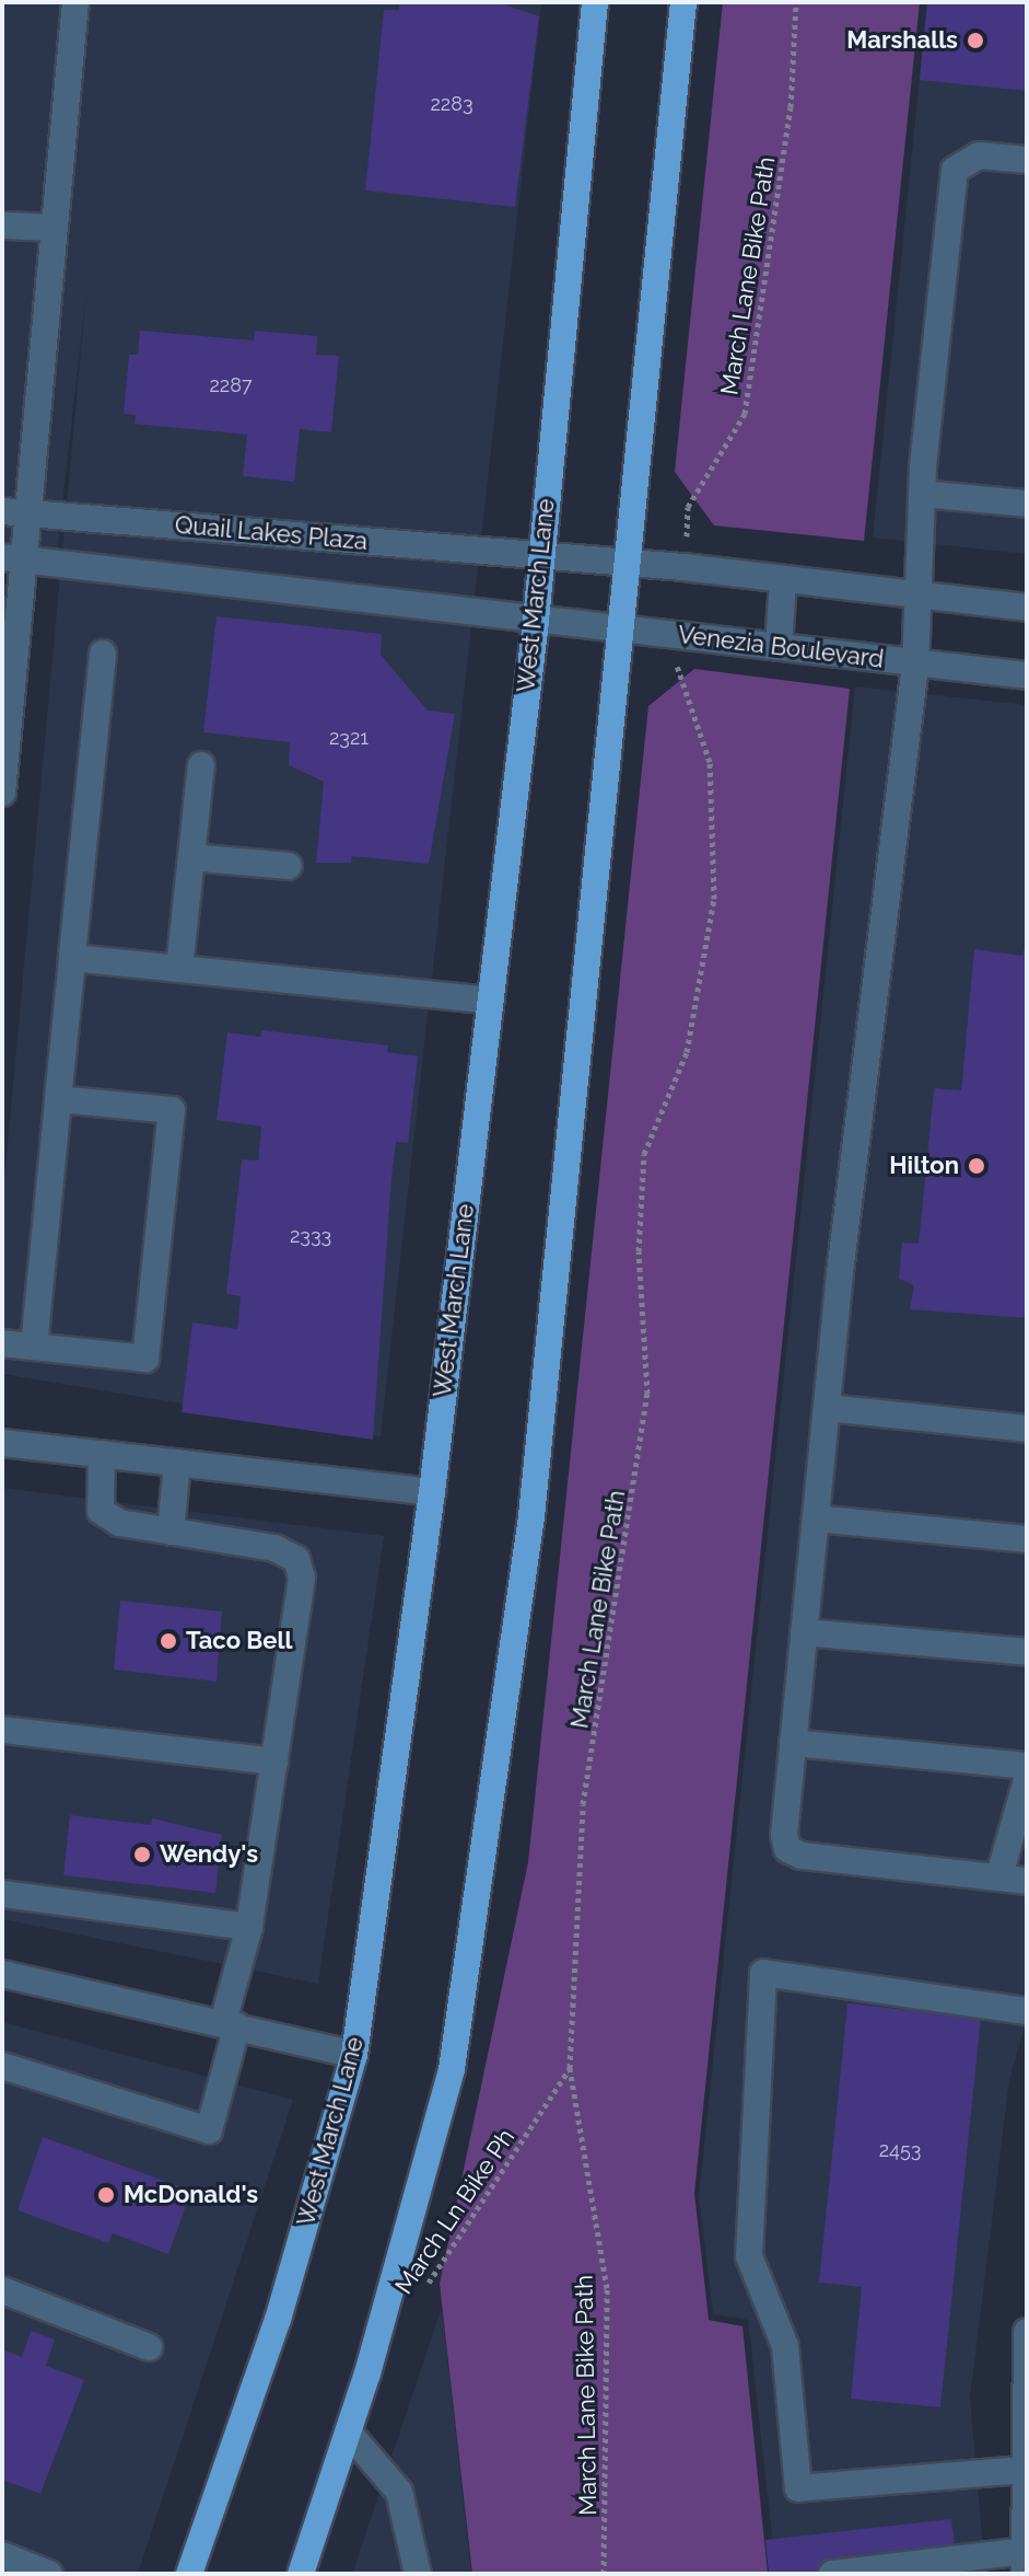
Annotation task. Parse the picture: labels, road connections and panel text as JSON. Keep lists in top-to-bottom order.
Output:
{
  "streets": {
    "main road": ["West March Lane"],
    "street": ["Quail Lakes Plaza", "Venezia Boulevard"],
    "path": ["March Lane Bike Path", "March Ln Bike Ph"]
  },
  "crossings": [
    ["March Lane Bike Path", "March Ln Bike Ph"],
    ["Quail Lakes Plaza", "West March Lane"],
    ["West March Lane", "Venezia Boulevard"]
  ],
  "places": [
    "Marshalls",
    "Hilton",
    "Taco Bell",
    "Wendy's",
    "McDonald's"
  ],
  "house_numbers": [
    "2283",
    "2287",
    "2321",
    "2333",
    "2453"
  ]
}
